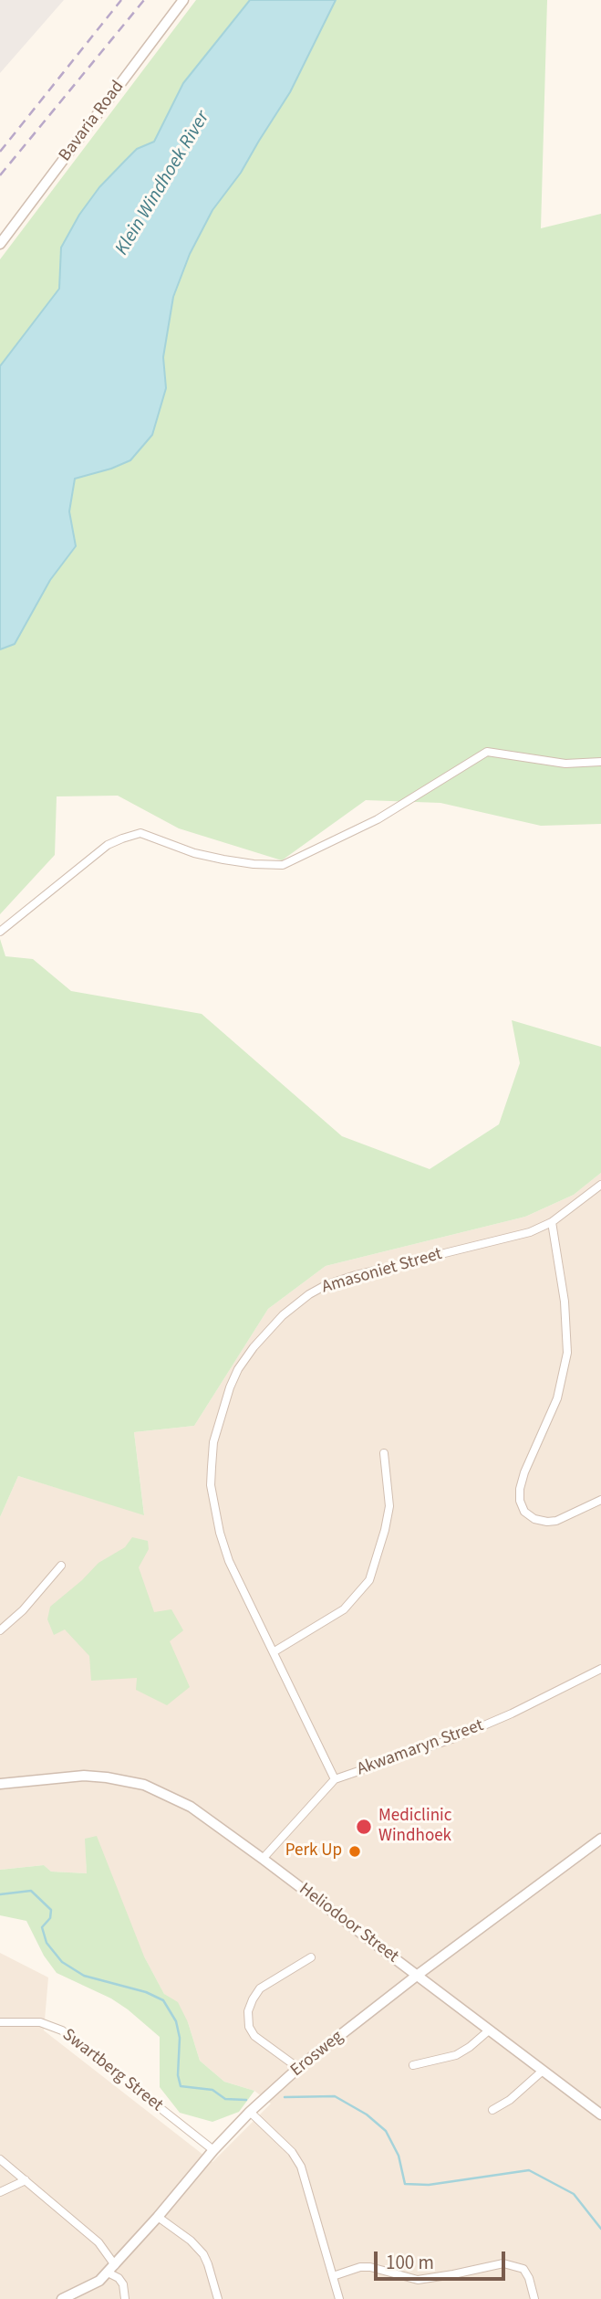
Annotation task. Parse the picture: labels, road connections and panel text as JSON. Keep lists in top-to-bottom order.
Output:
{
  "streets": {
    "street": [
      "Bavaria Road",
      "Amasoniet Street",
      "Akwamaryn Street",
      "Heliodoor Street",
      "Erosweg",
      "Swartberg Street"
    ]
  },
  "crossings": [
    ["Amasoniet Street", "Akwamaryn Street"],
    ["Akwamaryn Street", "Heliodoor Street"],
    ["Heliodoor Street", "Erosweg"],
    ["Erosweg", "Swartberg Street"]
  ],
  "water": ["Klein Windhoek River"],
  "places": ["Mediclinic Windhoek", "Perk Up"],
  "scale_bar": "100 m"
}
